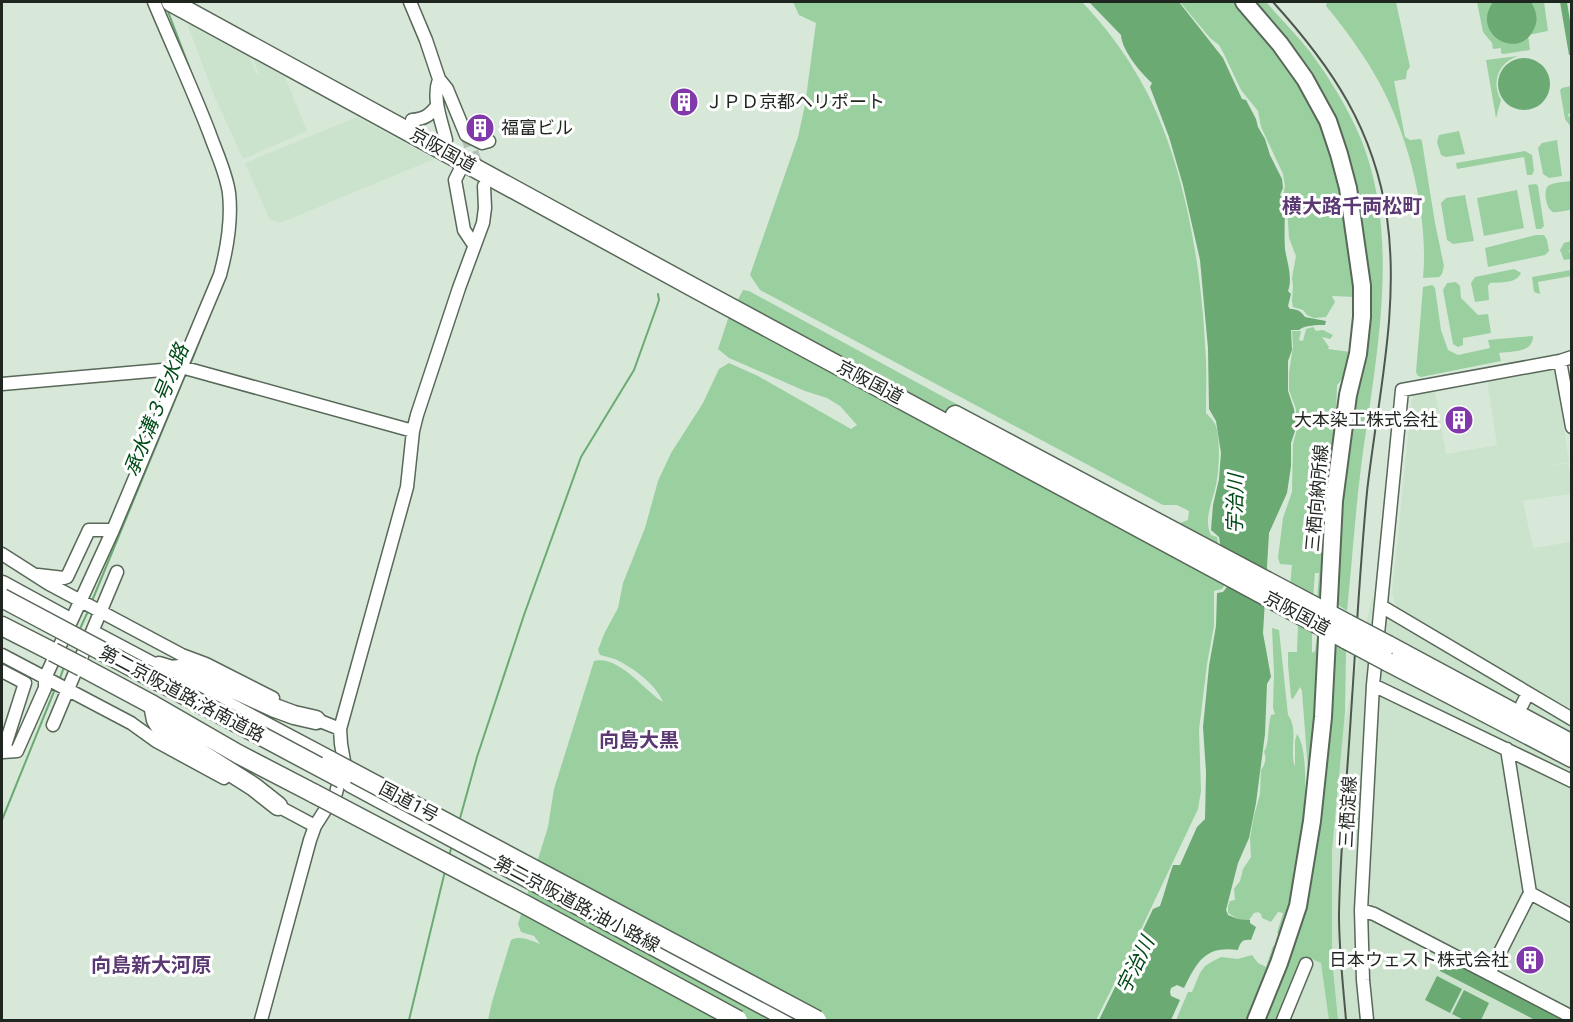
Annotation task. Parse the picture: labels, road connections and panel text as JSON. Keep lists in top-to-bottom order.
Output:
{
  "streets": {
    "highway": [
      "京阪国道",
      "第二京阪道路;洛南道路",
      "国道1号",
      "第二京阪道路;油小路線"
    ],
    "main road": ["三栖向納所線"],
    "street": ["三栖淀線"]
  },
  "crossings": [
    ["京阪国道", "三栖向納所線"],
    ["第二京阪道路;洛南道路", "第二京阪道路;油小路線"]
  ],
  "districts": ["横大路千両松町", "向島大黒", "向島新大河原"],
  "water": ["承水溝３号水路", "宇治川"],
  "places": {
    "building": [
      "ＪＰＤ京都ヘリポート",
      "福富ビル",
      "大本染工株式会社",
      "日本ウェスト株式会社"
    ]
  }
}
